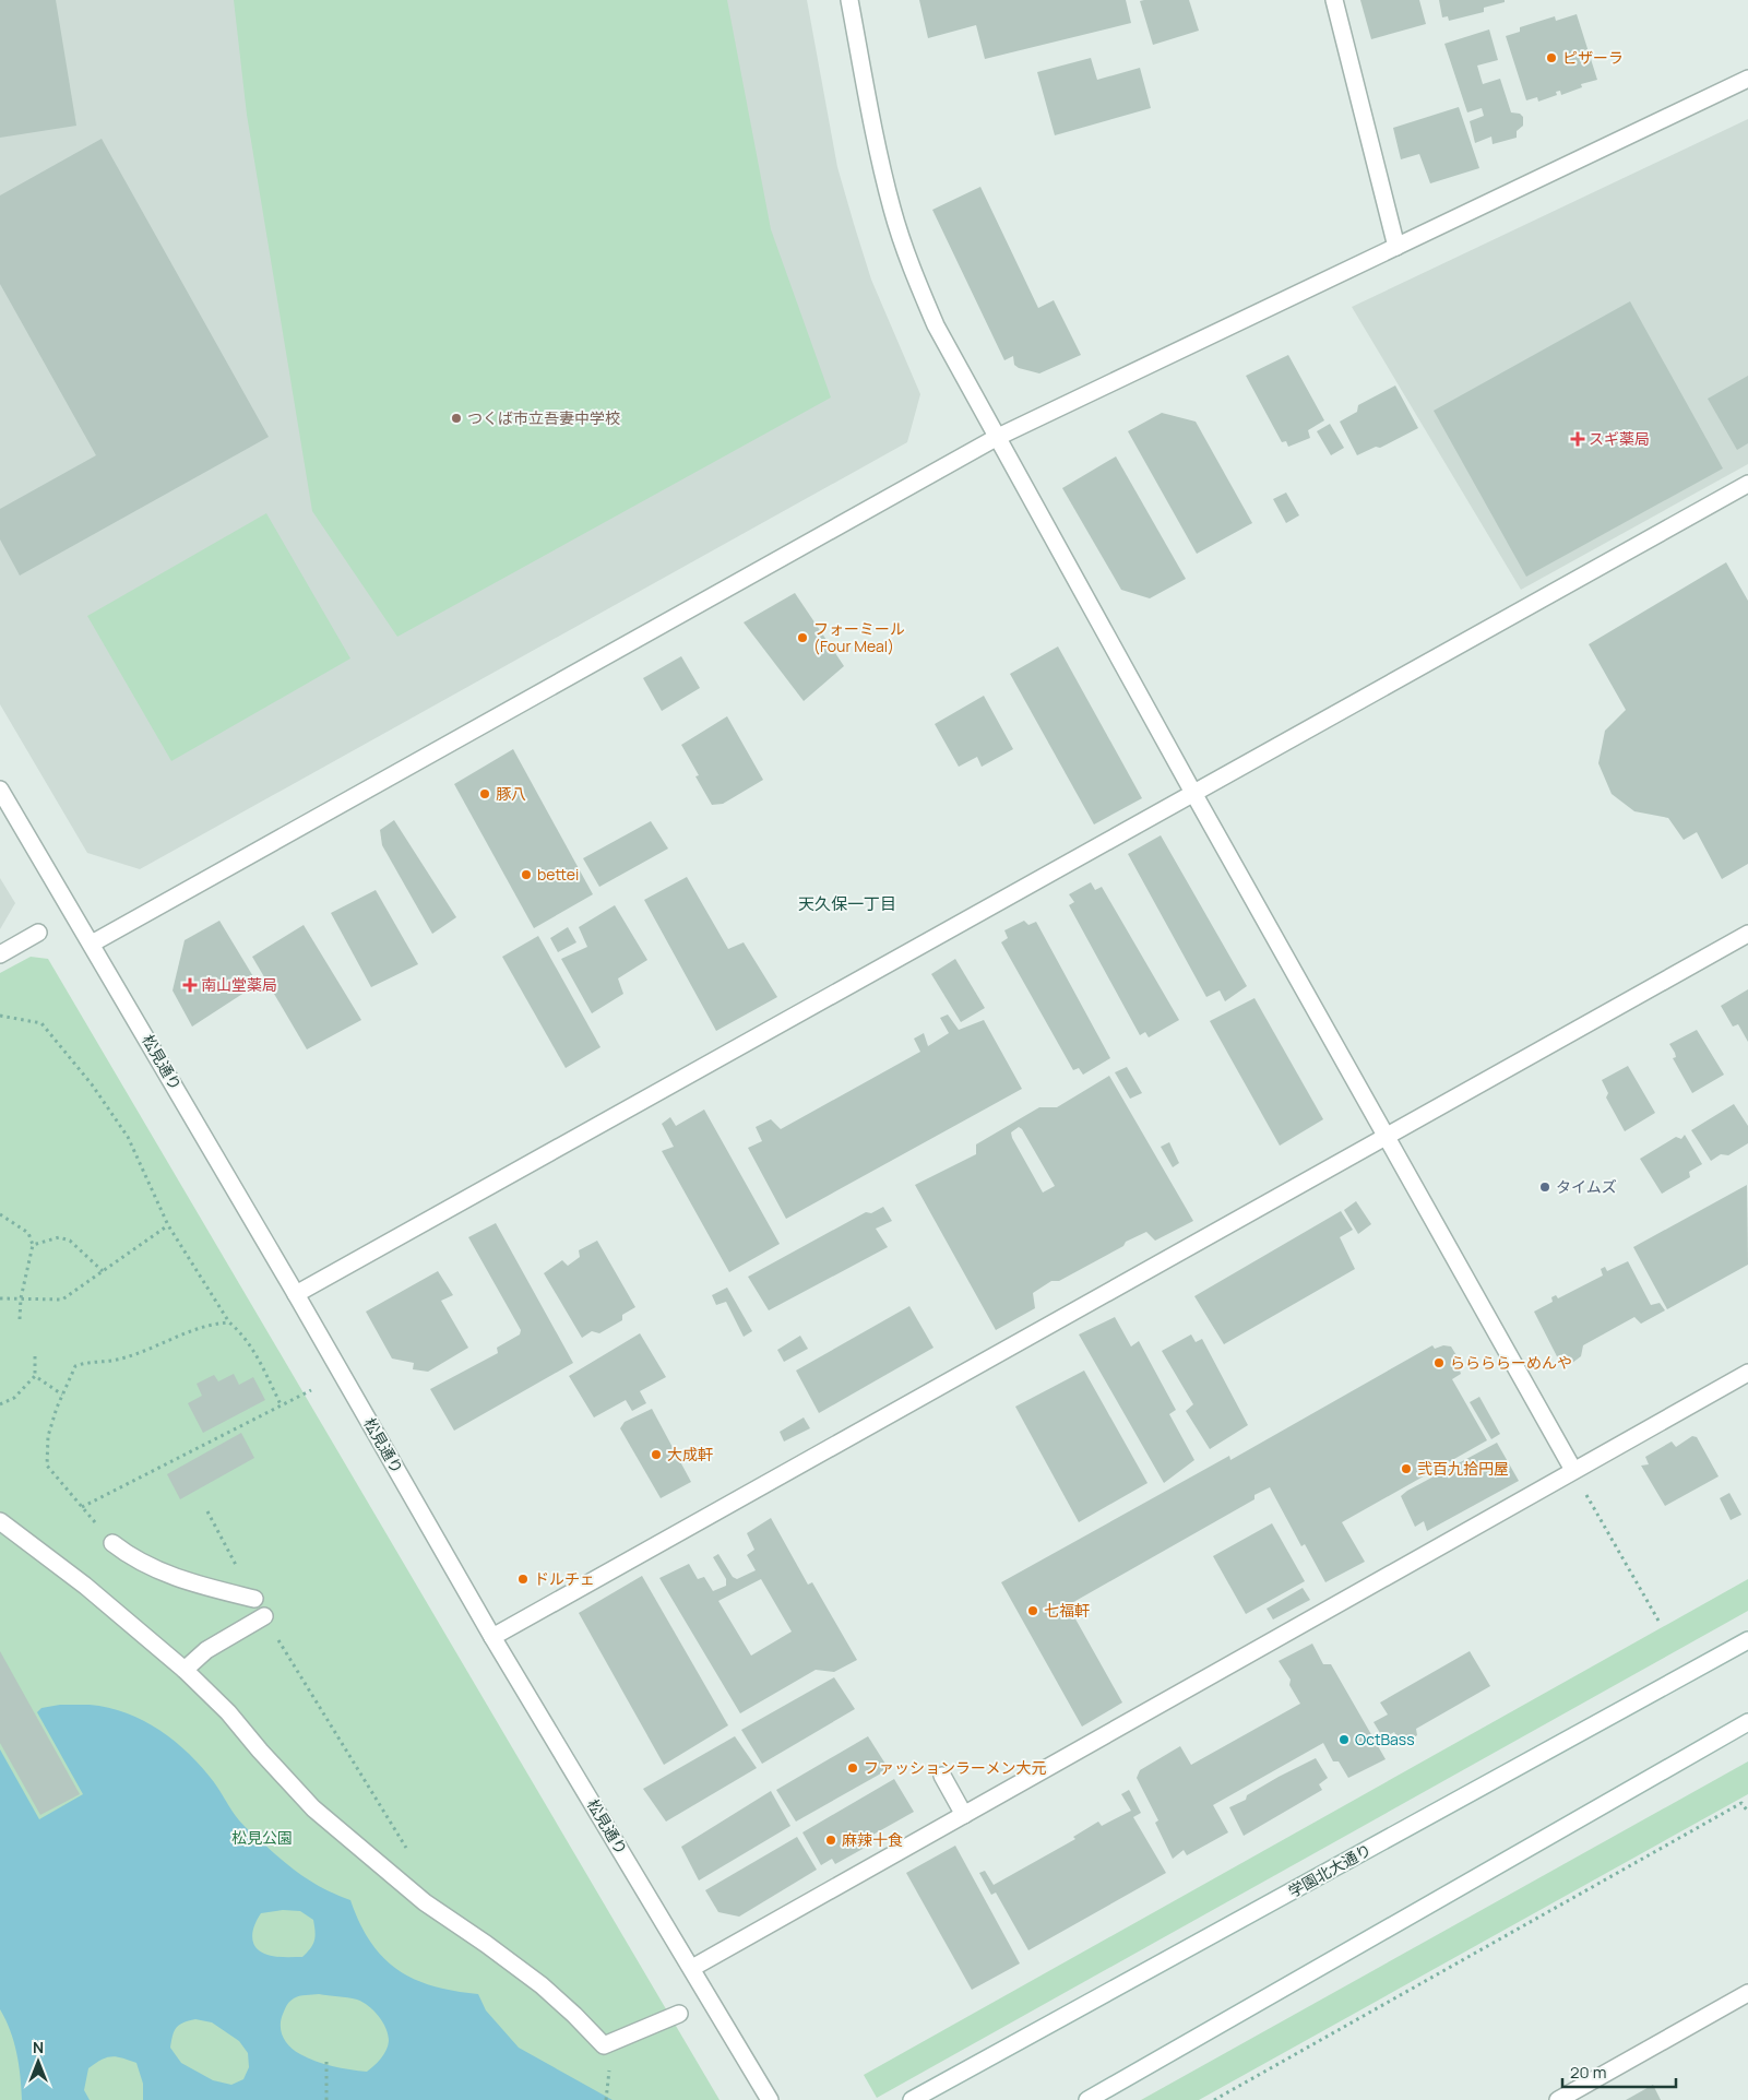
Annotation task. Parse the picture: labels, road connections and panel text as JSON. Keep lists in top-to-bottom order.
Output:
{
  "streets": {
    "street": ["松見通り", "学園北大通り"]
  },
  "districts": ["天久保一丁目"],
  "parks": ["松見公園"],
  "places": {
    "other": [
      "ピザーラ",
      "つくば市立吾妻中学校",
      "フォーミール (Four Meal)",
      "豚八",
      "bettei",
      "タイムズ",
      "ららららーめんや",
      "大成軒",
      "弐百九拾円屋",
      "ドルチェ",
      "七福軒",
      "OctBass",
      "ファッションラーメン大元",
      "麻辣十食"
    ],
    "health": ["スギ薬局", "南山堂薬局"]
  },
  "scale_bar": "20 m",
  "north": "top"
}
